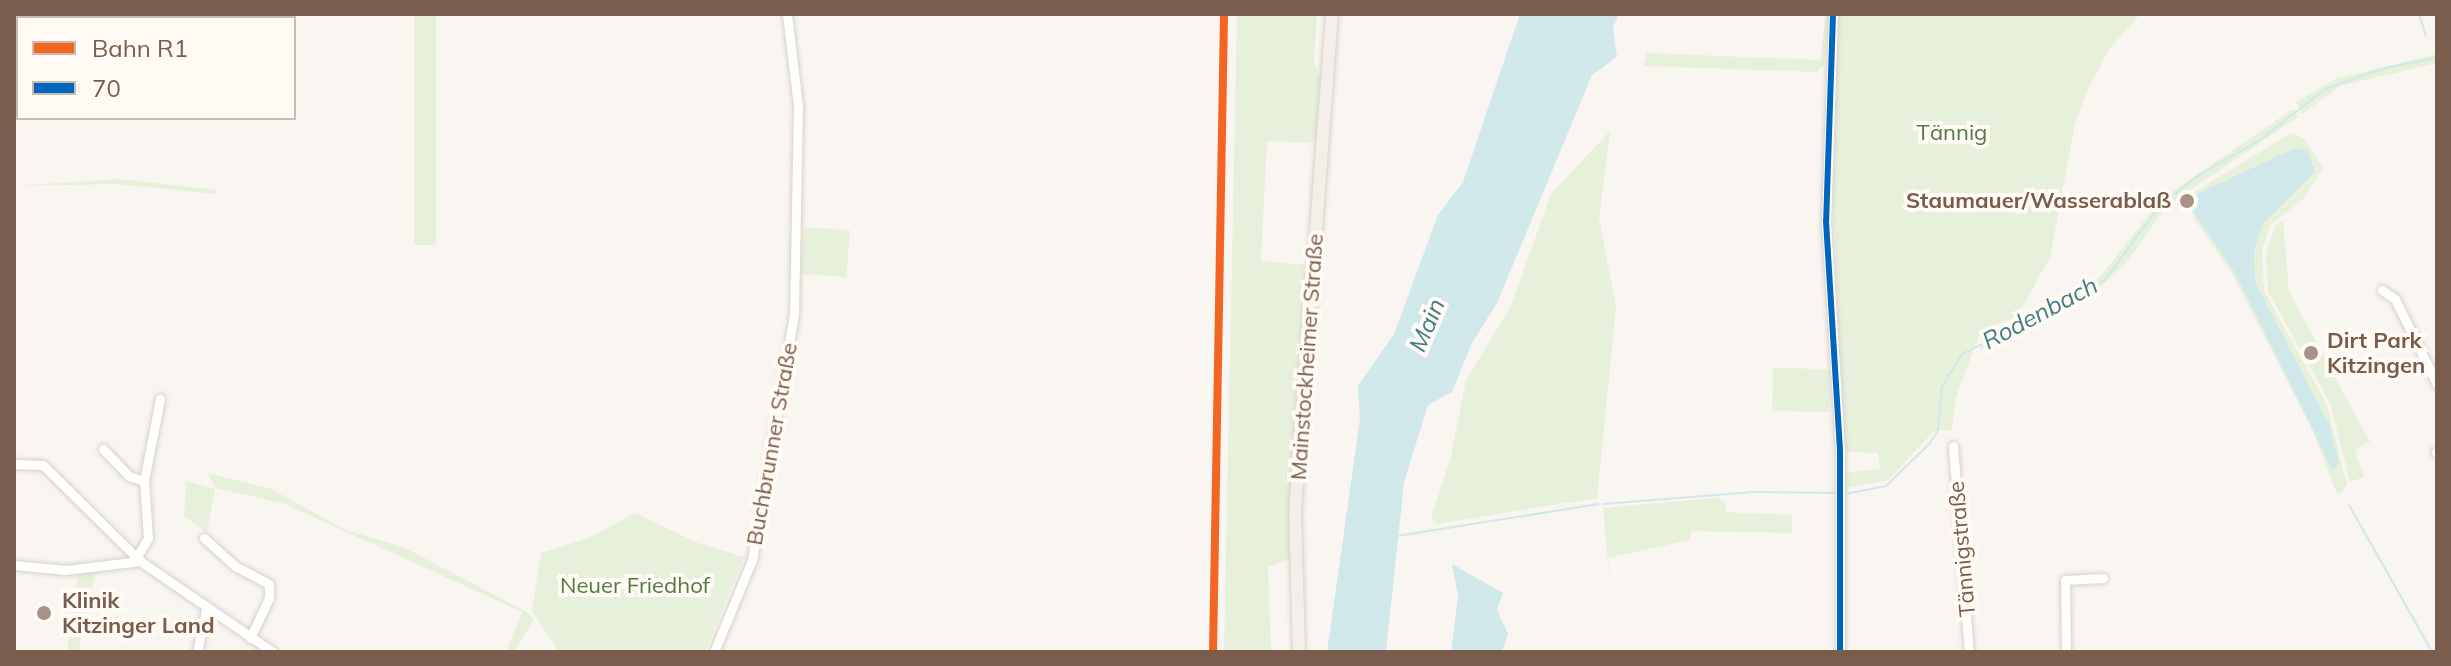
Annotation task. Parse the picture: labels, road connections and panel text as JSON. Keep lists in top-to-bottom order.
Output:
{
  "streets": {
    "main road": ["Mainstockheimer Straße"],
    "street": ["Buchbrunner Straße", "Tännigstraße"]
  },
  "water": ["Rodenbach", "Main"],
  "parks": ["Tännig", "Neuer Friedhof"],
  "places": ["Staumauer/Wasserablaß", "Dirt Park Kitzingen", "Klinik Kitzinger Land"],
  "lines": ["rail line R1", "transit line 70"],
  "legend": ["Bahn R1", "70"]
}
